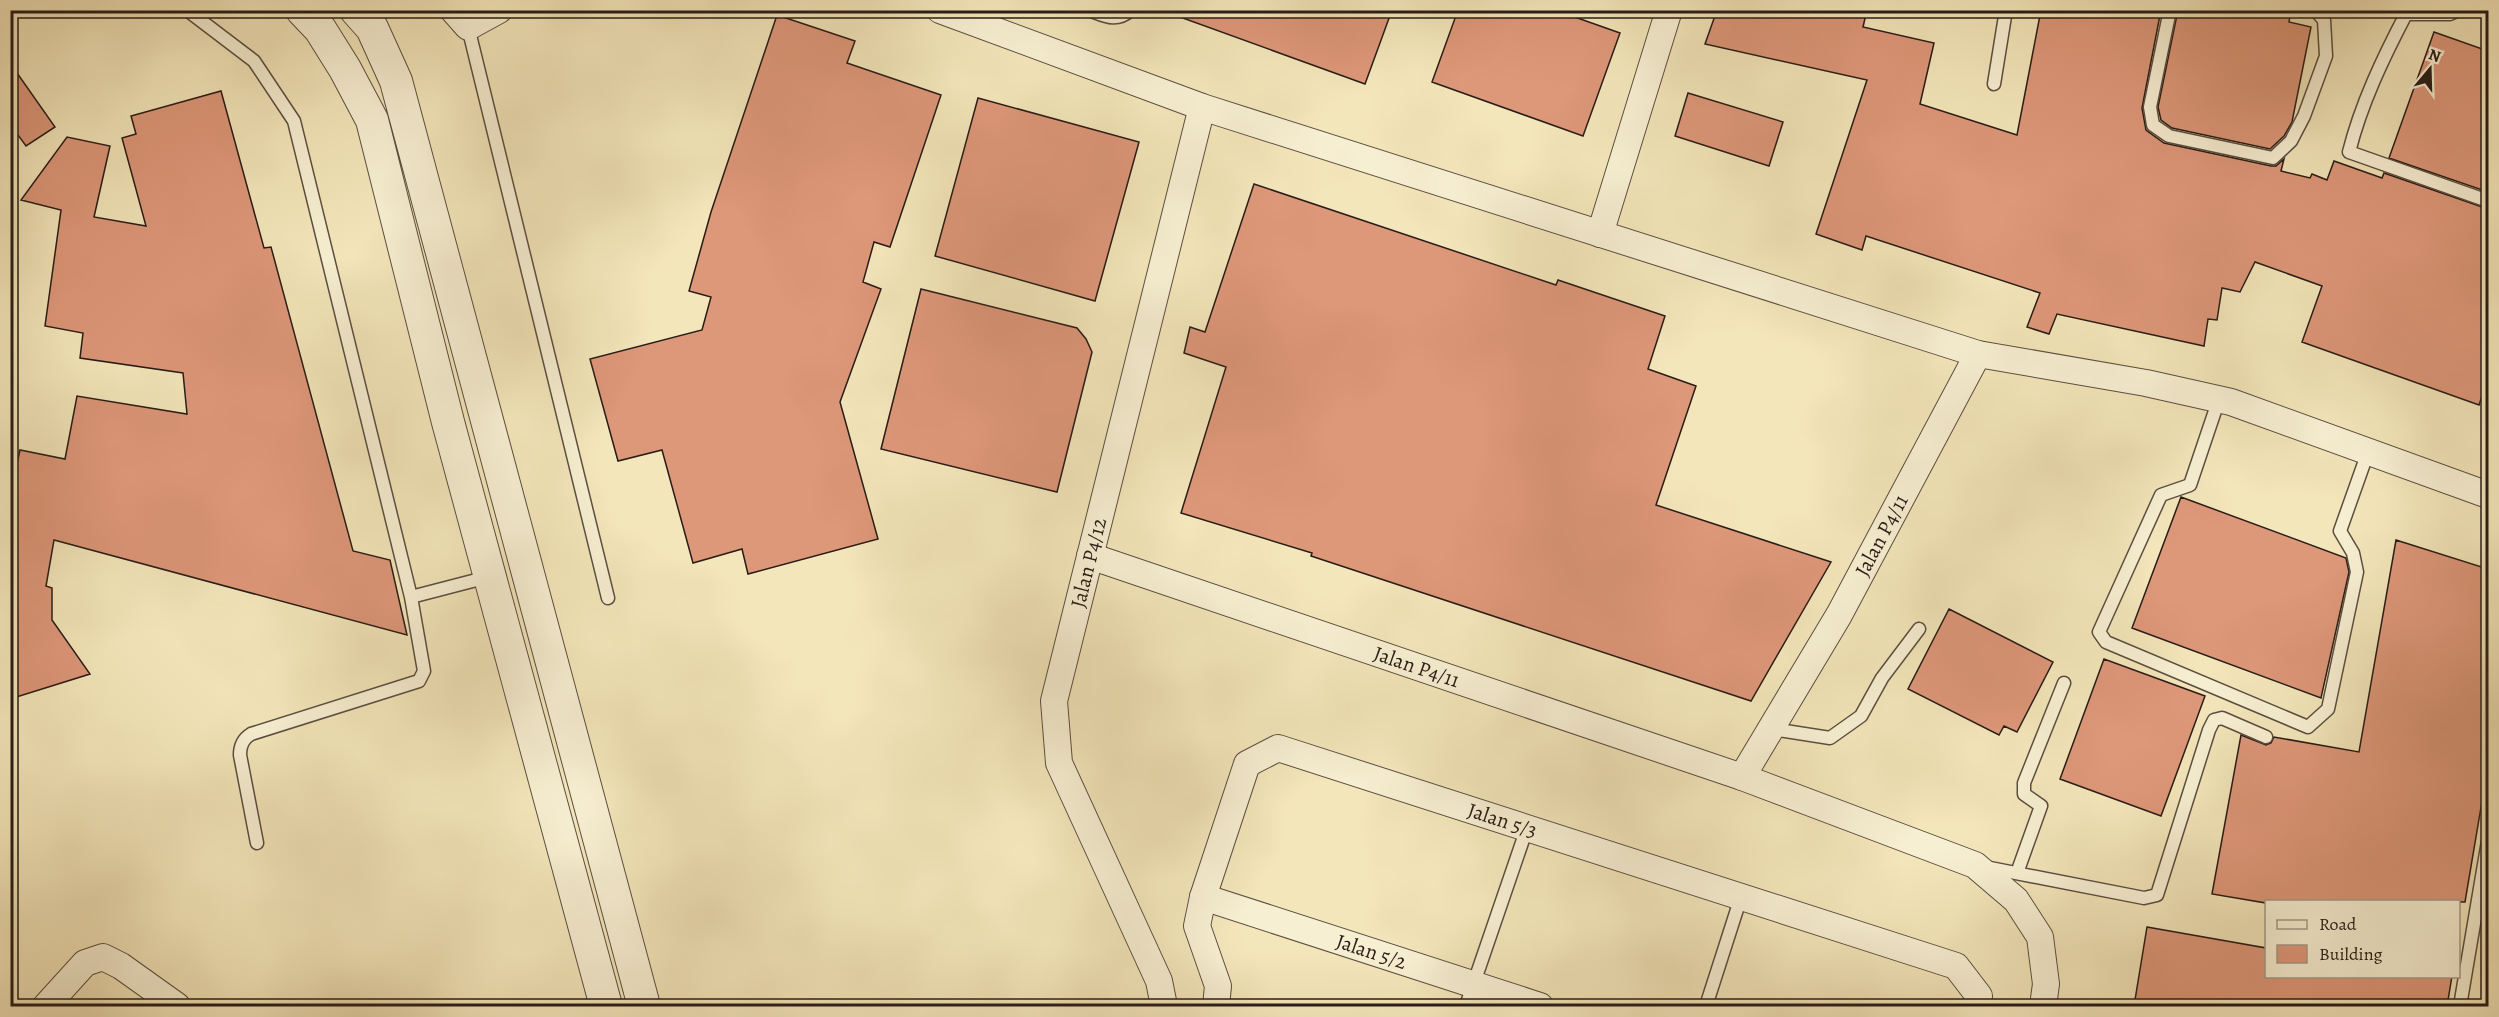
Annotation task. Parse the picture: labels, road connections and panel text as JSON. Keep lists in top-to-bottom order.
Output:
{
  "streets": {
    "street": [
      "Jalan P4/11",
      "Jalan P4/12",
      "Jalan 5/3",
      "Jalan 5/2"
    ]
  },
  "crossings": [
    ["Jalan P4/11", "Jalan P4/12"],
    ["Jalan 5/3", "Jalan 5/2"]
  ],
  "legend": ["Road", "Building"],
  "north": "top"
}
